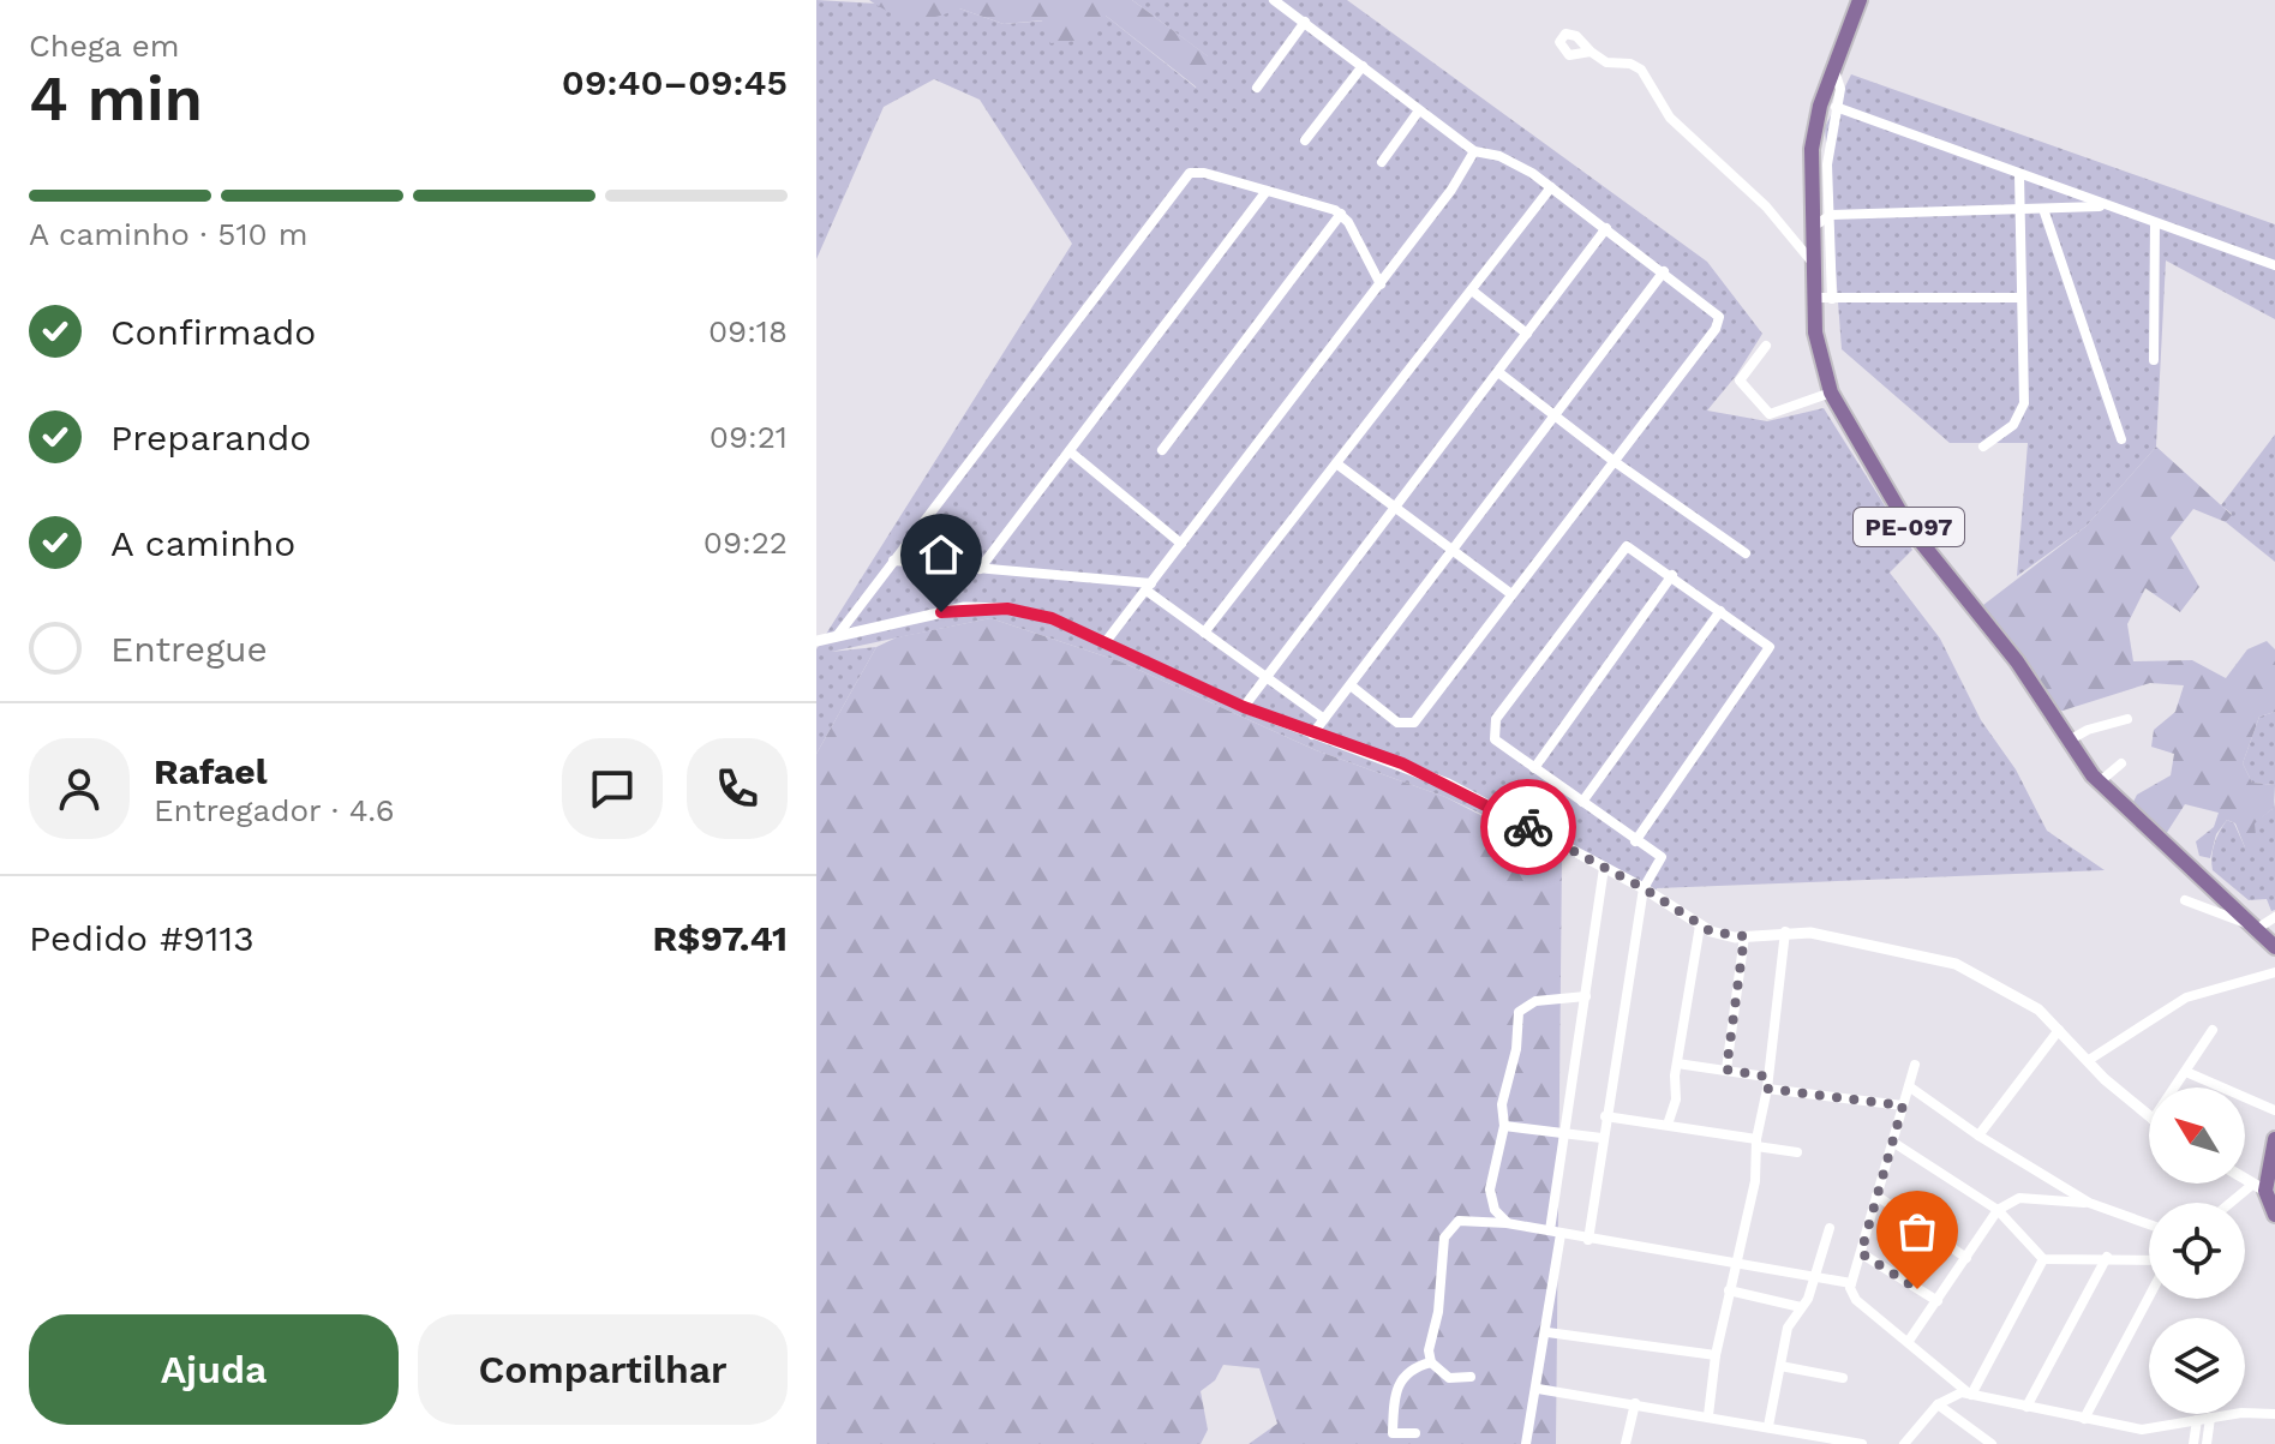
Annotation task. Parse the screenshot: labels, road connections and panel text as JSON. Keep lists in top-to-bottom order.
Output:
{
  "streets": {
    "main road": ["PE-097"]
  },
  "north": "top left",
  "page": {
    "heading": ["4 min", "Chega em", "09:40–09:45"],
    "panel": [
      "Rafael",
      "Entregador · 4.6",
      "Pedido #9113",
      "R$97.41"
    ],
    "bar": "A caminho · 510 m",
    "list": [
      ["Confirmado", "09:18"],
      ["Preparando", "09:21"],
      ["A caminho", "09:22"],
      "Entregue"
    ],
    "buttons": ["Ajuda", "Compartilhar"]
  }
}
